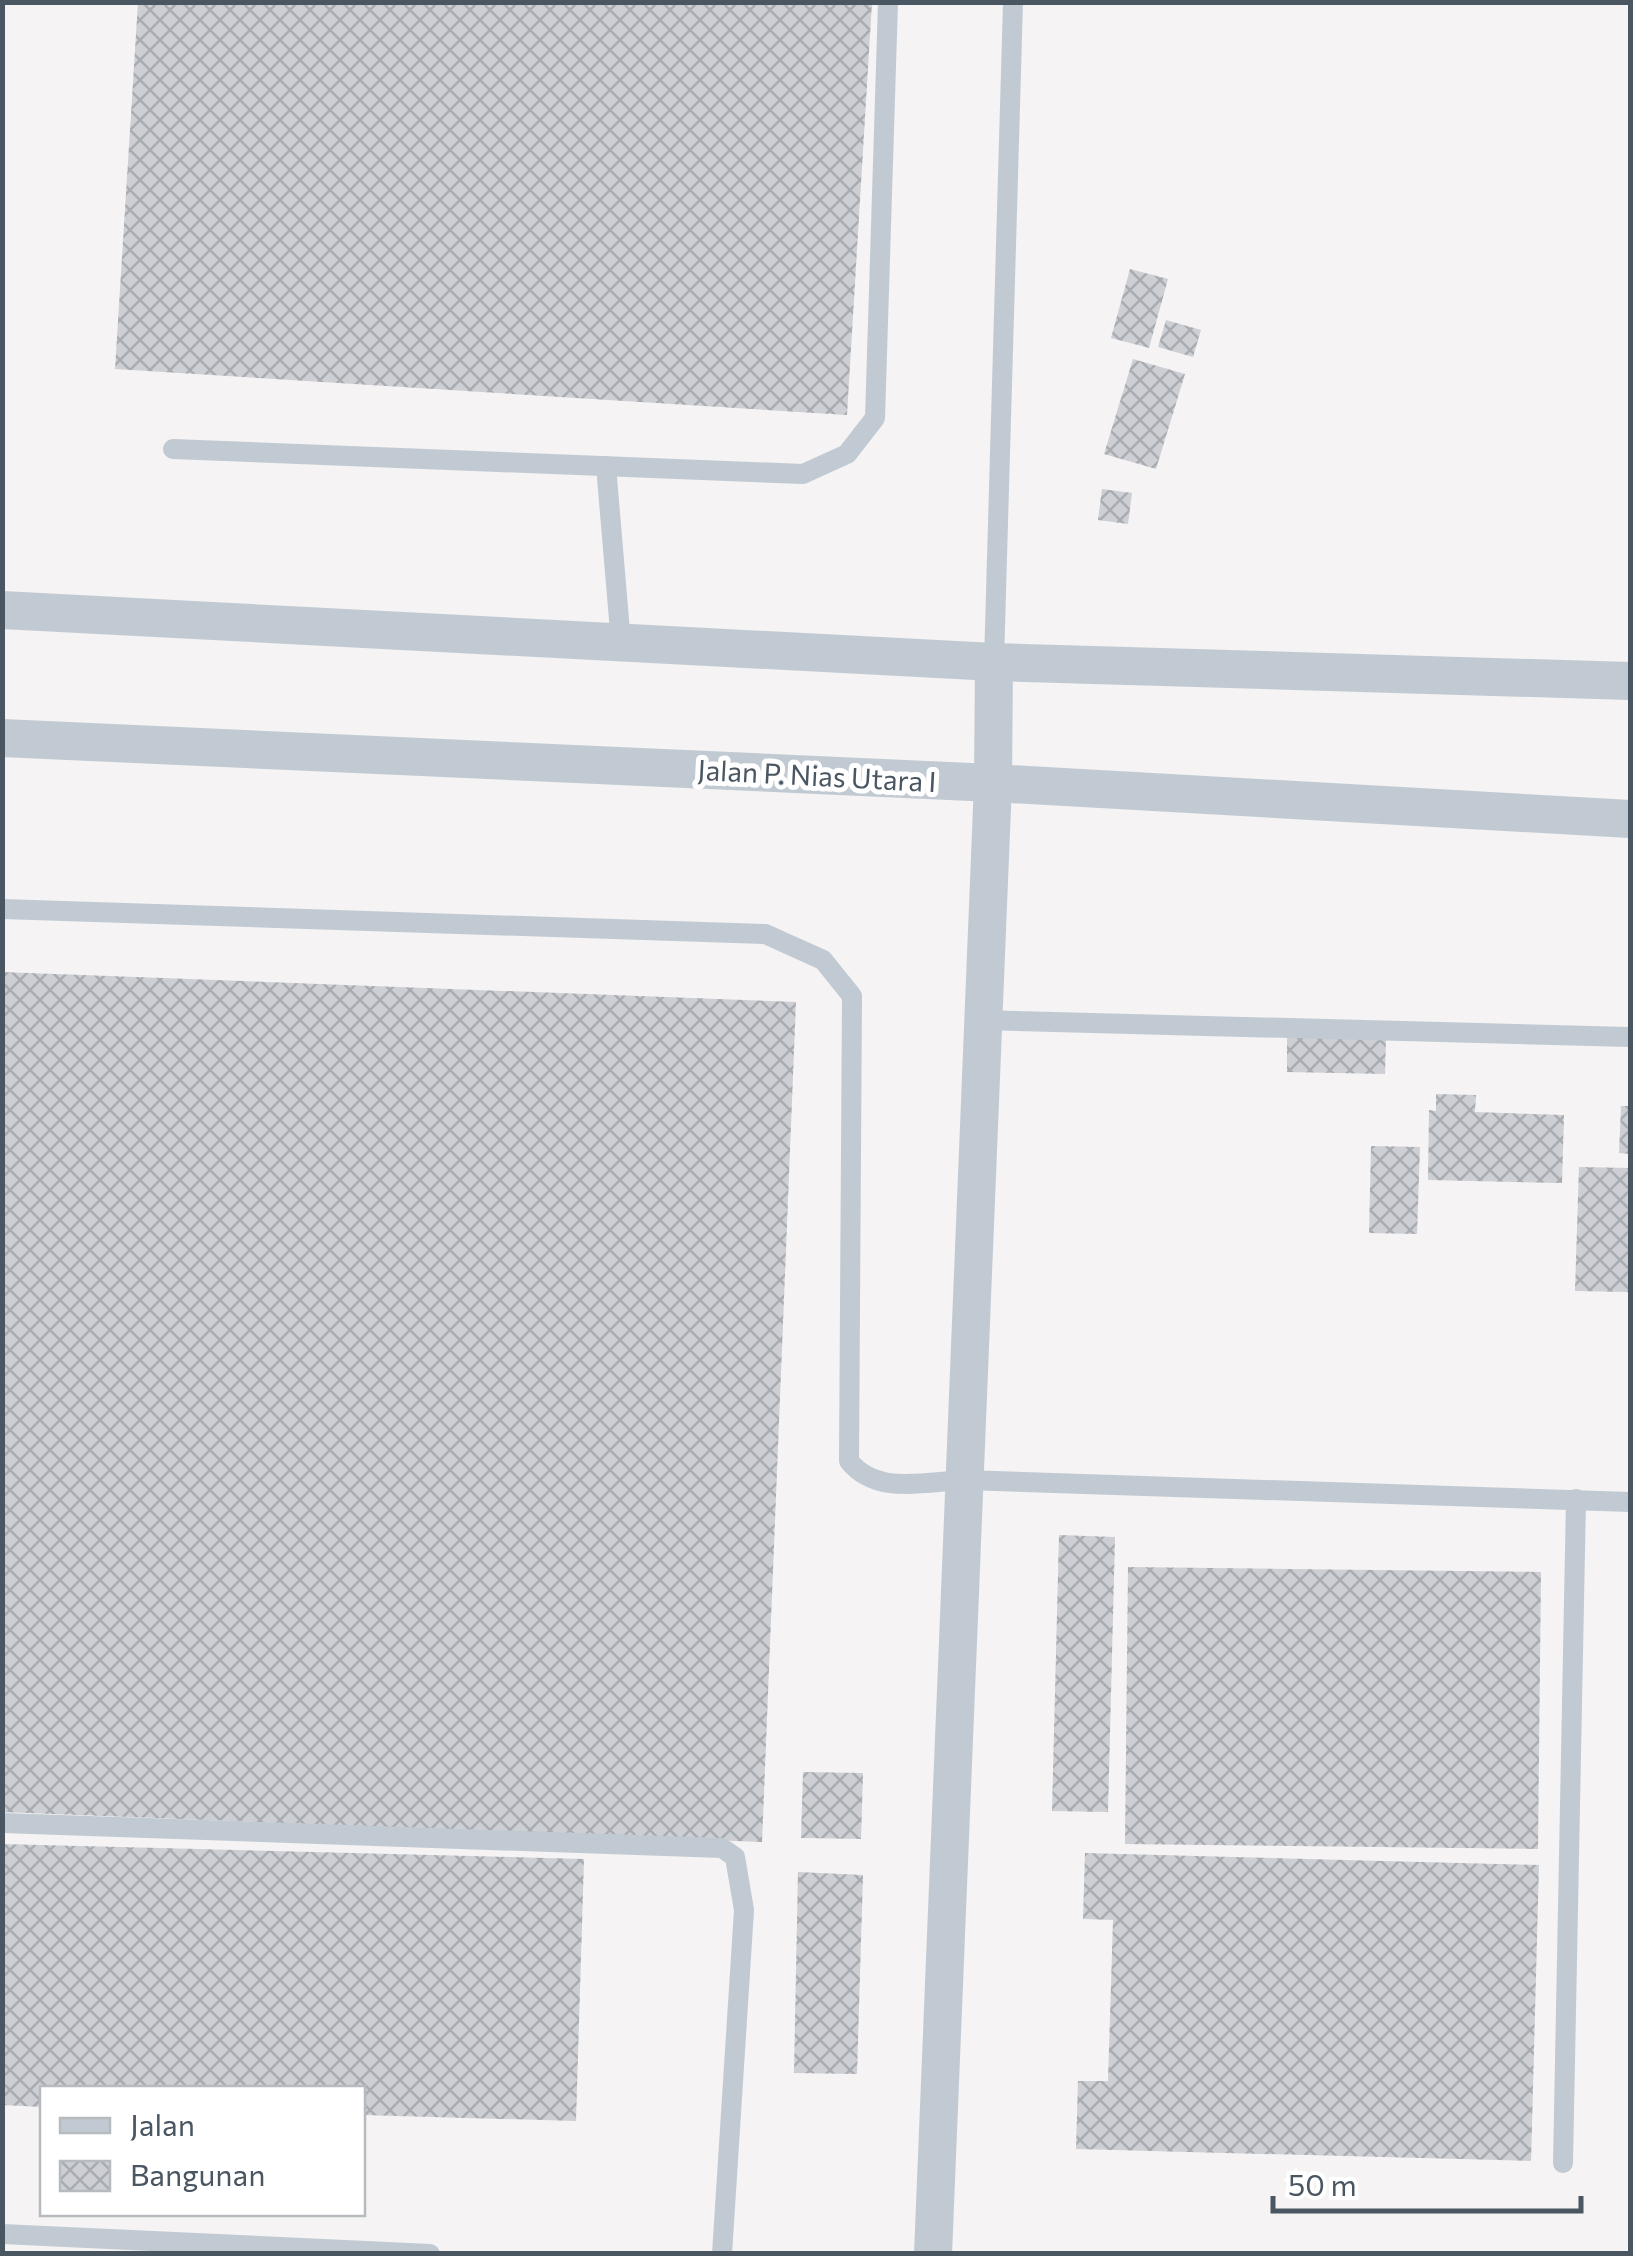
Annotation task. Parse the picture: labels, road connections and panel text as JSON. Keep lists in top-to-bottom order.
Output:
{
  "streets": {
    "street": ["Jalan P. Nias Utara I"]
  },
  "legend": ["Jalan", "Bangunan"],
  "scale_bar": "50 m"
}
